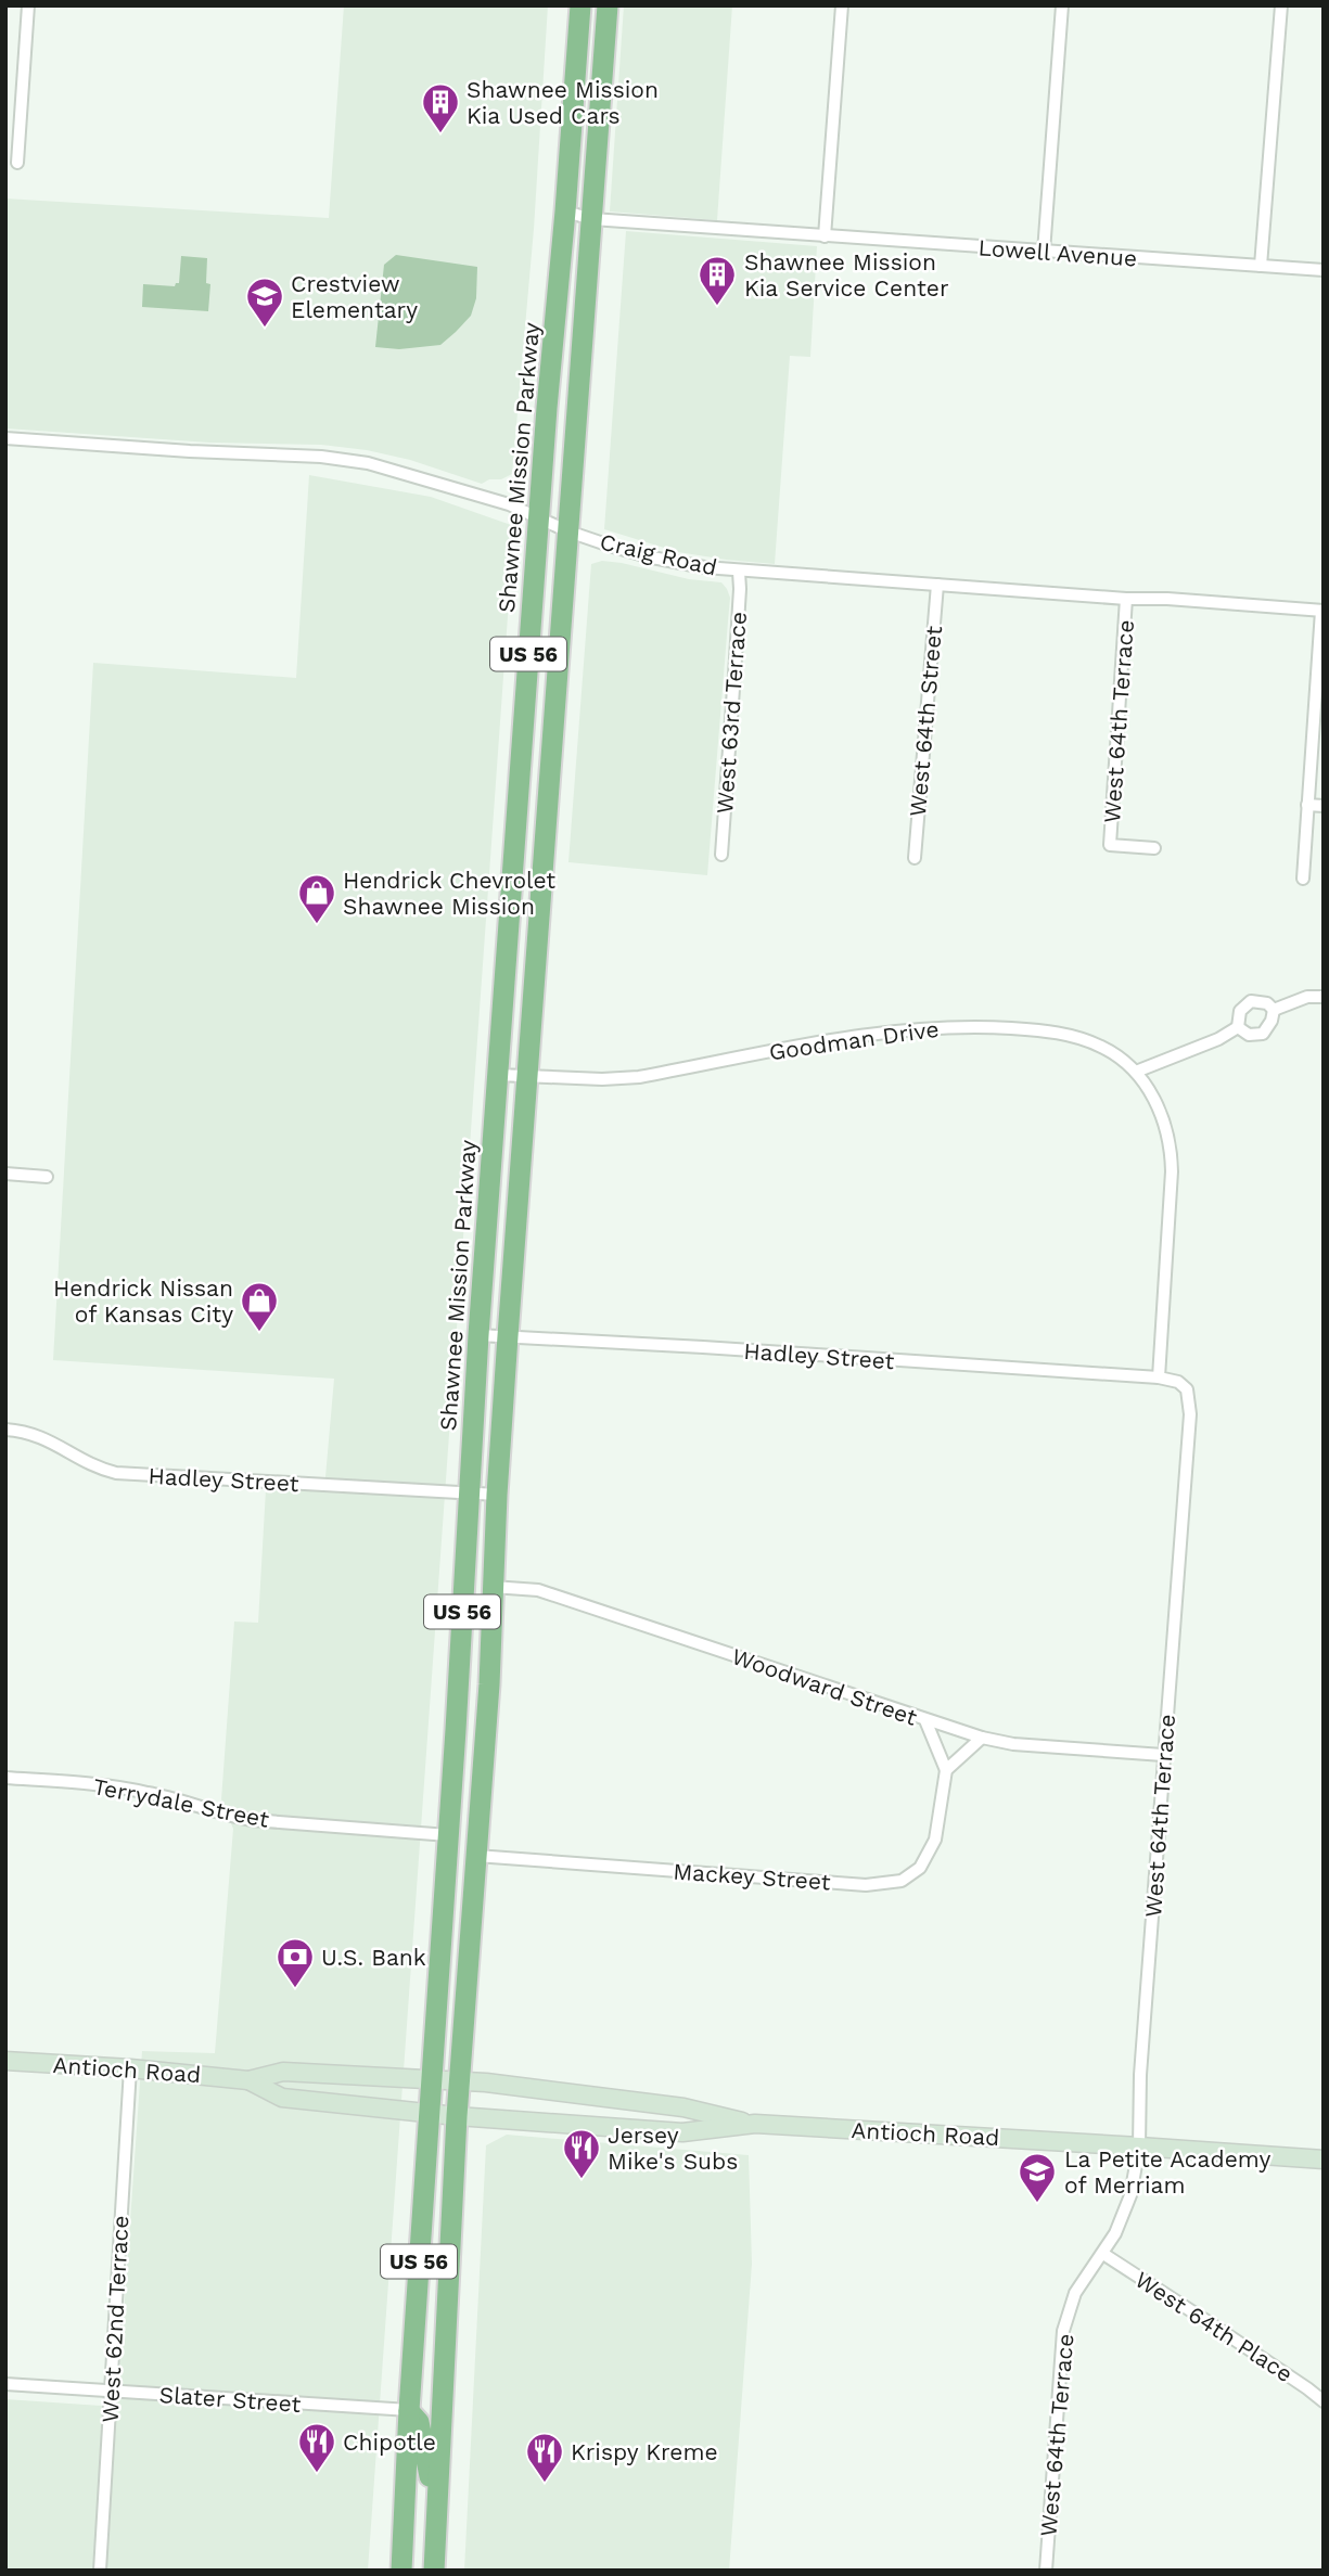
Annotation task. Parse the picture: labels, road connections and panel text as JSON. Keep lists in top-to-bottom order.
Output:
{
  "streets": {
    "highway": ["Shawnee Mission Parkway", "US 56"],
    "main road": ["Antioch Road"],
    "street": [
      "Lowell Avenue",
      "Craig Road",
      "West 63rd Terrace",
      "West 64th Street",
      "West 64th Terrace",
      "Goodman Drive",
      "Hadley Street",
      "Woodward Street",
      "Terrydale Street",
      "Mackey Street",
      "West 62nd Terrace",
      "West 64th Place",
      "Slater Street"
    ]
  },
  "crossings": [
    ["Lowell Avenue", "Shawnee Mission Parkway"],
    ["Lowell Avenue", "US 56"],
    ["Shawnee Mission Parkway", "Craig Road"],
    ["Shawnee Mission Parkway", "Goodman Drive"],
    ["Shawnee Mission Parkway", "Hadley Street"],
    ["Shawnee Mission Parkway", "Terrydale Street"],
    ["Shawnee Mission Parkway", "Antioch Road"],
    ["Shawnee Mission Parkway", "Slater Street"],
    ["Craig Road", "US 56"],
    ["Craig Road", "West 63rd Terrace"],
    ["Craig Road", "West 64th Street"],
    ["Craig Road", "West 64th Terrace"],
    ["US 56", "Goodman Drive"],
    ["US 56", "Hadley Street"],
    ["US 56", "Woodward Street"],
    ["US 56", "Mackey Street"],
    ["US 56", "Antioch Road"],
    ["West 64th Terrace", "Hadley Street"],
    ["West 64th Terrace", "Woodward Street"],
    ["West 64th Terrace", "Antioch Road"],
    ["West 64th Terrace", "West 64th Place"],
    ["Antioch Road", "West 62nd Terrace"],
    ["West 62nd Terrace", "Slater Street"]
  ],
  "places": {
    "building": ["Shawnee Mission Kia Used Cars", "Shawnee Mission Kia Service Center"],
    "school or university": ["Crestview Elementary", "La Petite Academy of Merriam"],
    "shop": ["Hendrick Chevrolet Shawnee Mission", "Hendrick Nissan of Kansas City"],
    "bank": ["U.S. Bank"],
    "restaurant": ["Jersey Mike's Subs", "Chipotle", "Krispy Kreme"]
  }
}
